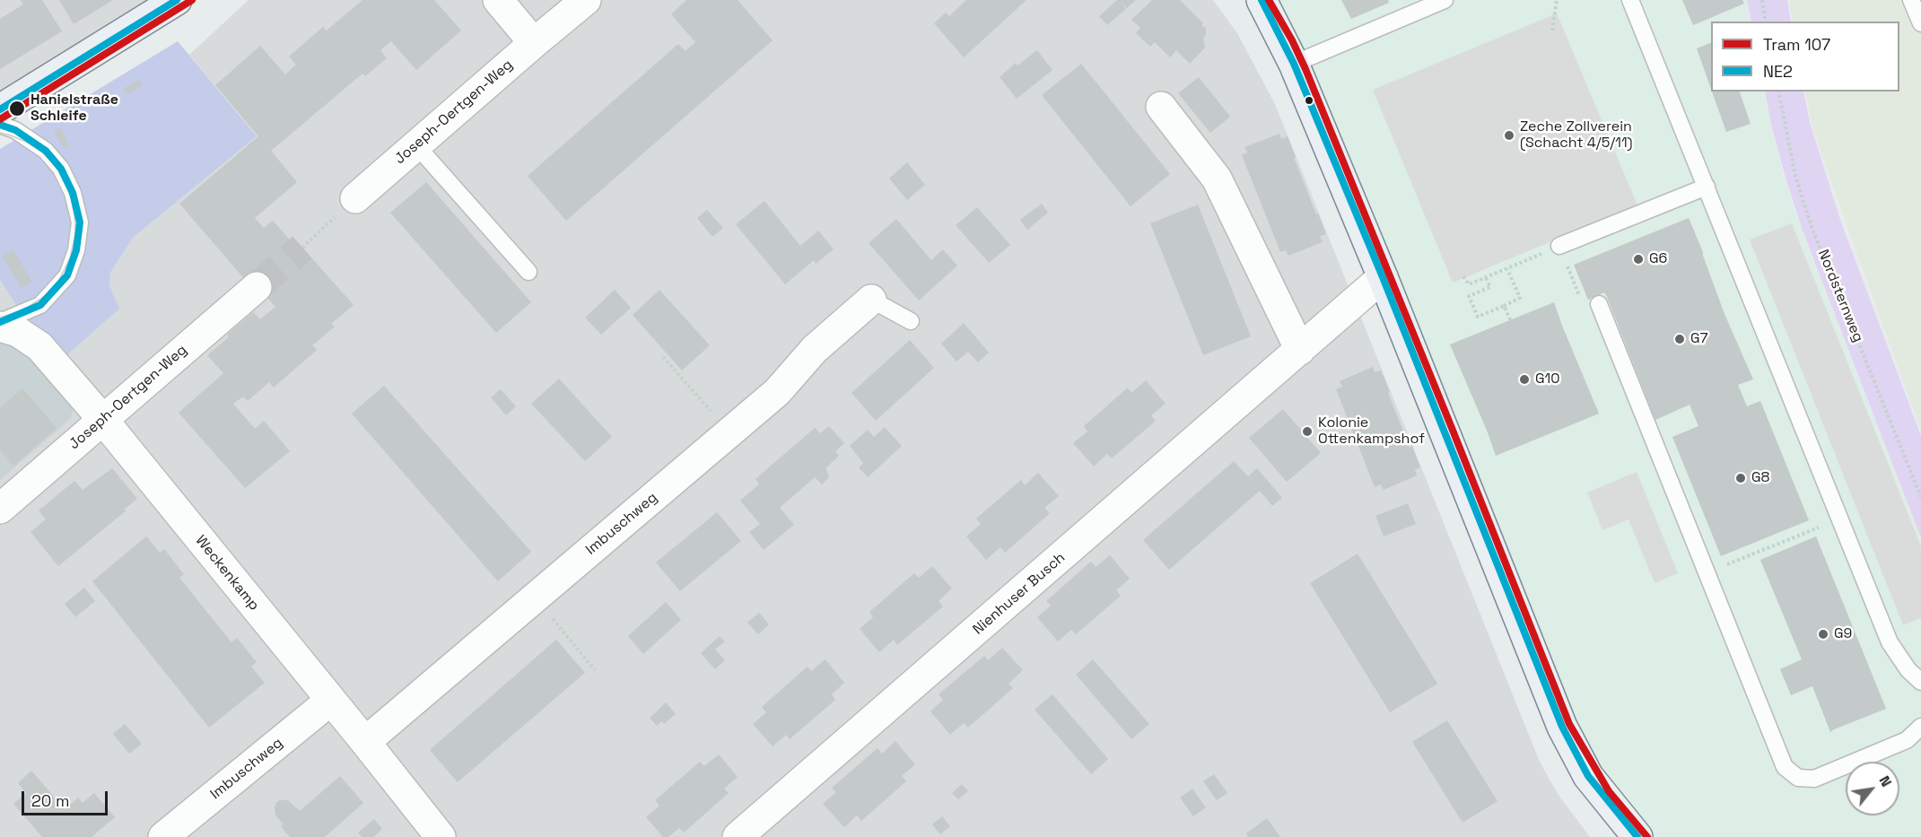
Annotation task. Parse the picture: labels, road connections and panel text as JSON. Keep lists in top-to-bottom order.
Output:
{
  "streets": {
    "street": [
      "Joseph-Oertgen-Weg",
      "Imbuschweg",
      "Weckenkamp",
      "Nienhuser Busch"
    ],
    "path": ["Nordsternweg"]
  },
  "crossings": [
    ["Joseph-Oertgen-Weg", "Weckenkamp"],
    ["Imbuschweg", "Weckenkamp"]
  ],
  "places": [
    "Hanielstraße Schleife",
    "Zeche Zollverein (Schacht 4/5/11)",
    "G6",
    "G7",
    "G10",
    "Kolonie Ottenkampshof",
    "G8",
    "G9"
  ],
  "lines": ["tram line 107", "transit line NE2"],
  "legend": ["Tram 107", "NE2"],
  "scale_bar": "20 m",
  "north": "top right"
}
